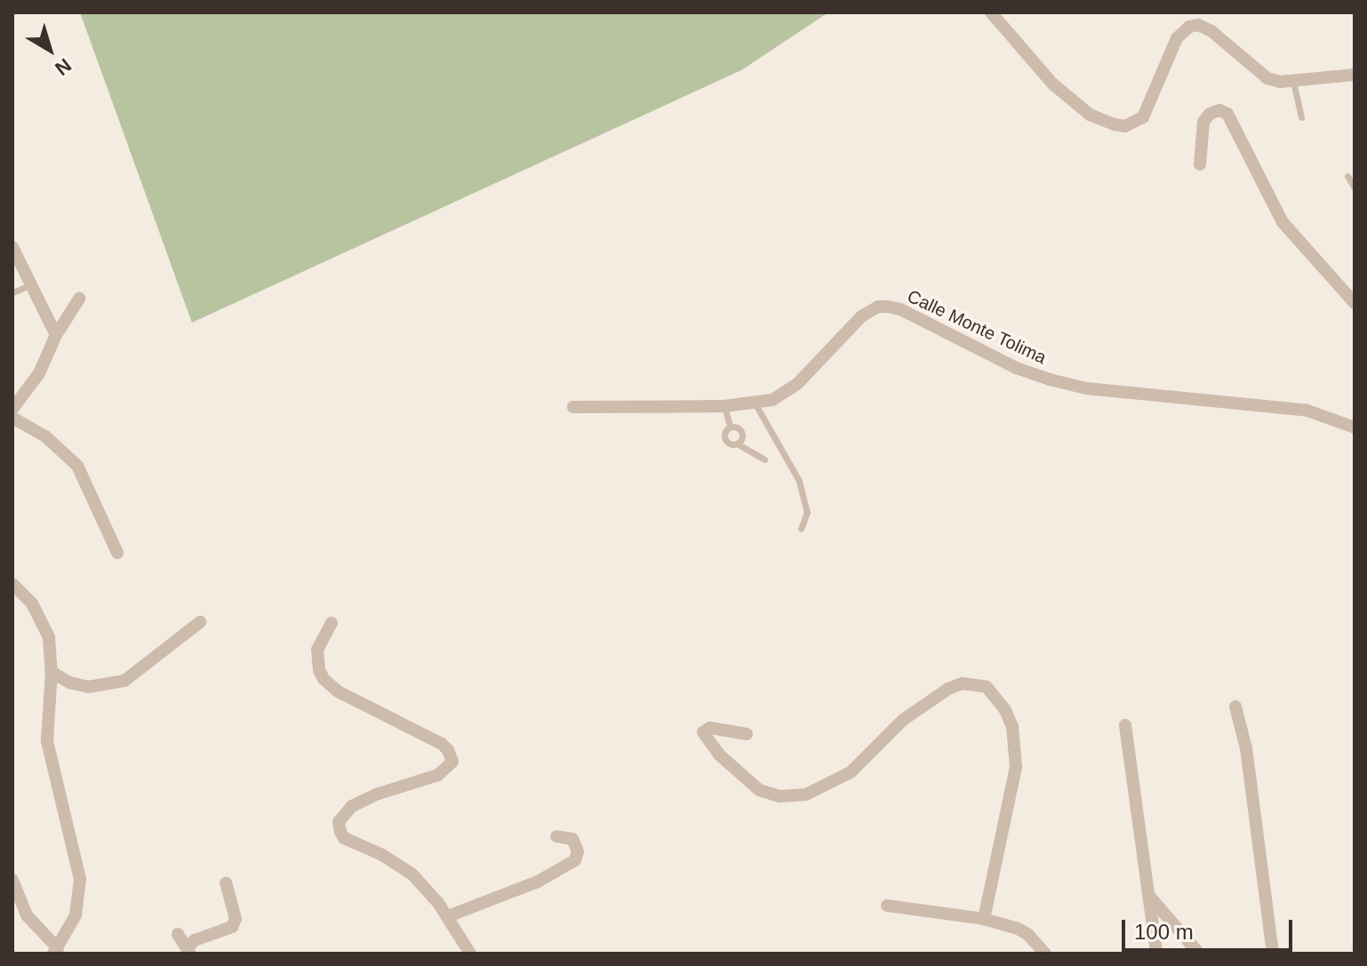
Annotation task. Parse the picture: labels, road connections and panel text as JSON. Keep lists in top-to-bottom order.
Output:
{
  "streets": {
    "street": ["Calle Monte Tolima"]
  },
  "scale_bar": "100 m",
  "north": "bottom right"
}
